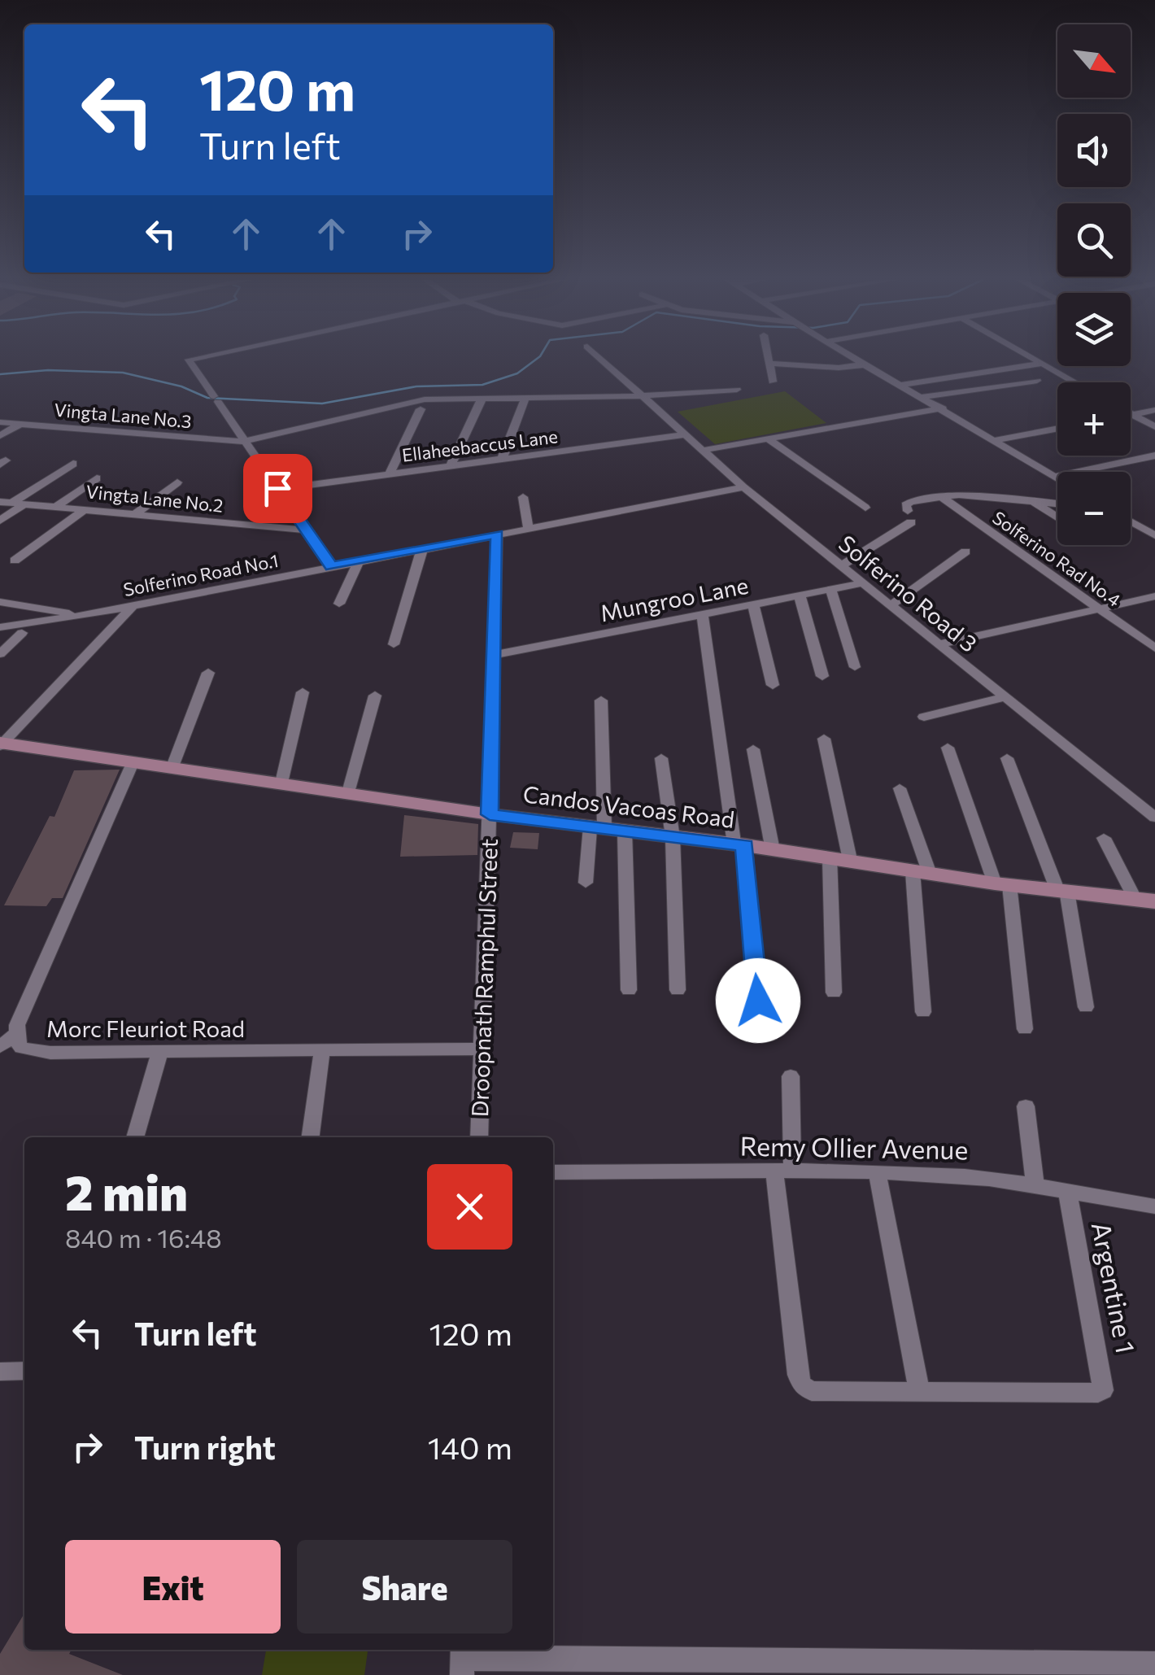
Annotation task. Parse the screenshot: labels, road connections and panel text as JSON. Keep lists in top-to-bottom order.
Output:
{
  "streets": {
    "main road": ["Candos Vacoas Road"],
    "street": [
      "Vingta Lane No.3",
      "Ellaheebaccus Lane",
      "Vingta Lane No.2",
      "Solferino Rad No.4",
      "Solferino Road No.1",
      "Solferino Road 3",
      "Mungroo Lane",
      "Droopnath Ramphul Street",
      "Morc Fleuriot Road",
      "Remy Ollier Avenue",
      "Argentine 1"
    ]
  },
  "crossings": [
    ["Vingta Lane No.3", "Solferino Road 3"],
    ["Ellaheebaccus Lane", "Solferino Road 3"],
    ["Solferino Road No.1", "Solferino Road 3"],
    ["Solferino Road No.1", "Droopnath Ramphul Street"],
    ["Solferino Road 3", "Mungroo Lane"],
    ["Mungroo Lane", "Droopnath Ramphul Street"],
    ["Candos Vacoas Road", "Droopnath Ramphul Street"],
    ["Candos Vacoas Road", "Morc Fleuriot Road"],
    ["Droopnath Ramphul Street", "Morc Fleuriot Road"],
    ["Remy Ollier Avenue", "Argentine 1"]
  ],
  "north": "bottom right",
  "page": {
    "map_buttons": ["+", "−"],
    "turn": ["120 m", "Turn left"],
    "heading": ["2 min", "840 m · 16:48"],
    "list": [
      {
        "name": "Turn left",
        "value": "120 m"
      },
      {
        "name": "Turn right",
        "value": "140 m"
      }
    ],
    "buttons": ["Exit", "Share"]
  }
}
